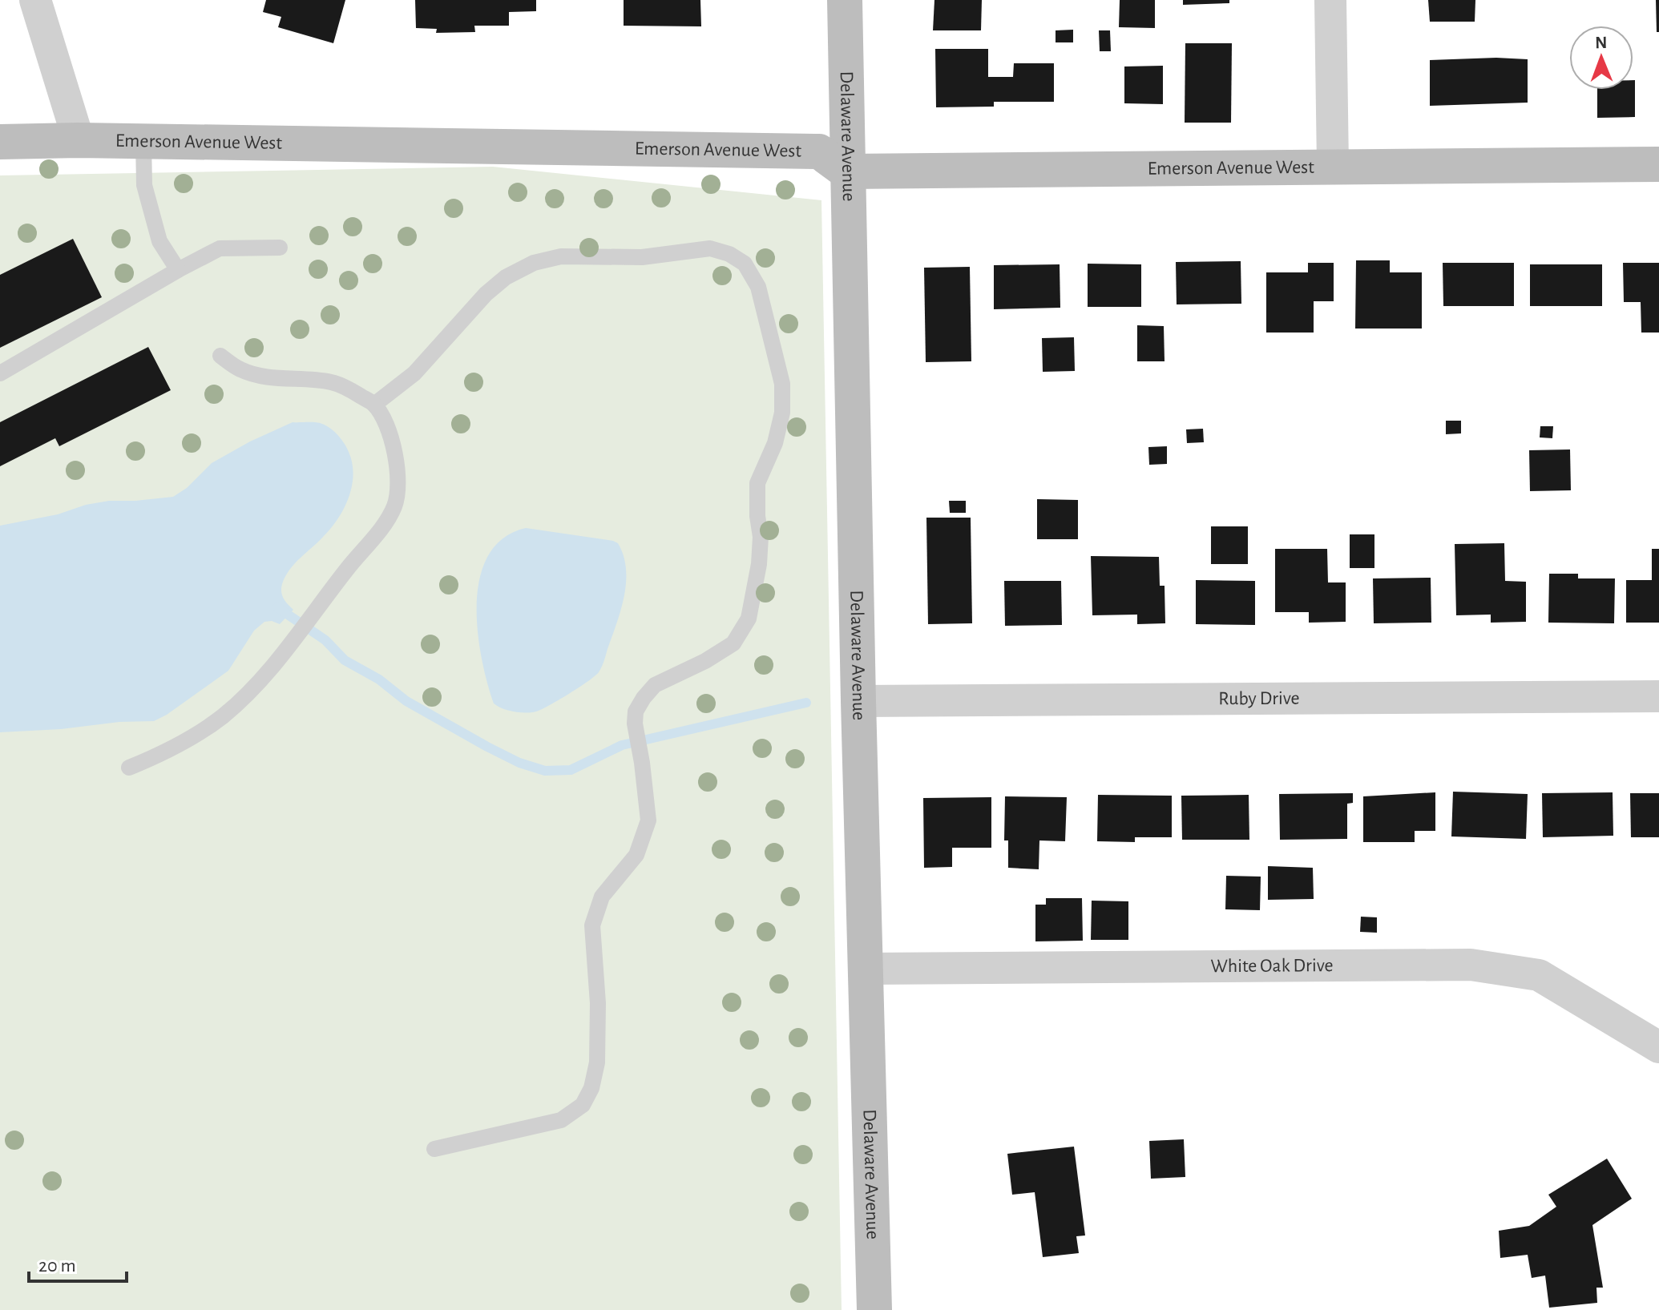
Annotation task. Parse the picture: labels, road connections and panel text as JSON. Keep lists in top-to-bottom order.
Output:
{
  "streets": {
    "street": [
      "Delaware Avenue",
      "Emerson Avenue West",
      "Ruby Drive",
      "White Oak Drive"
    ]
  },
  "crossings": [
    ["Delaware Avenue", "Emerson Avenue West"],
    ["Delaware Avenue", "Ruby Drive"],
    ["Delaware Avenue", "White Oak Drive"]
  ],
  "scale_bar": "20 m",
  "north": "top"
}
